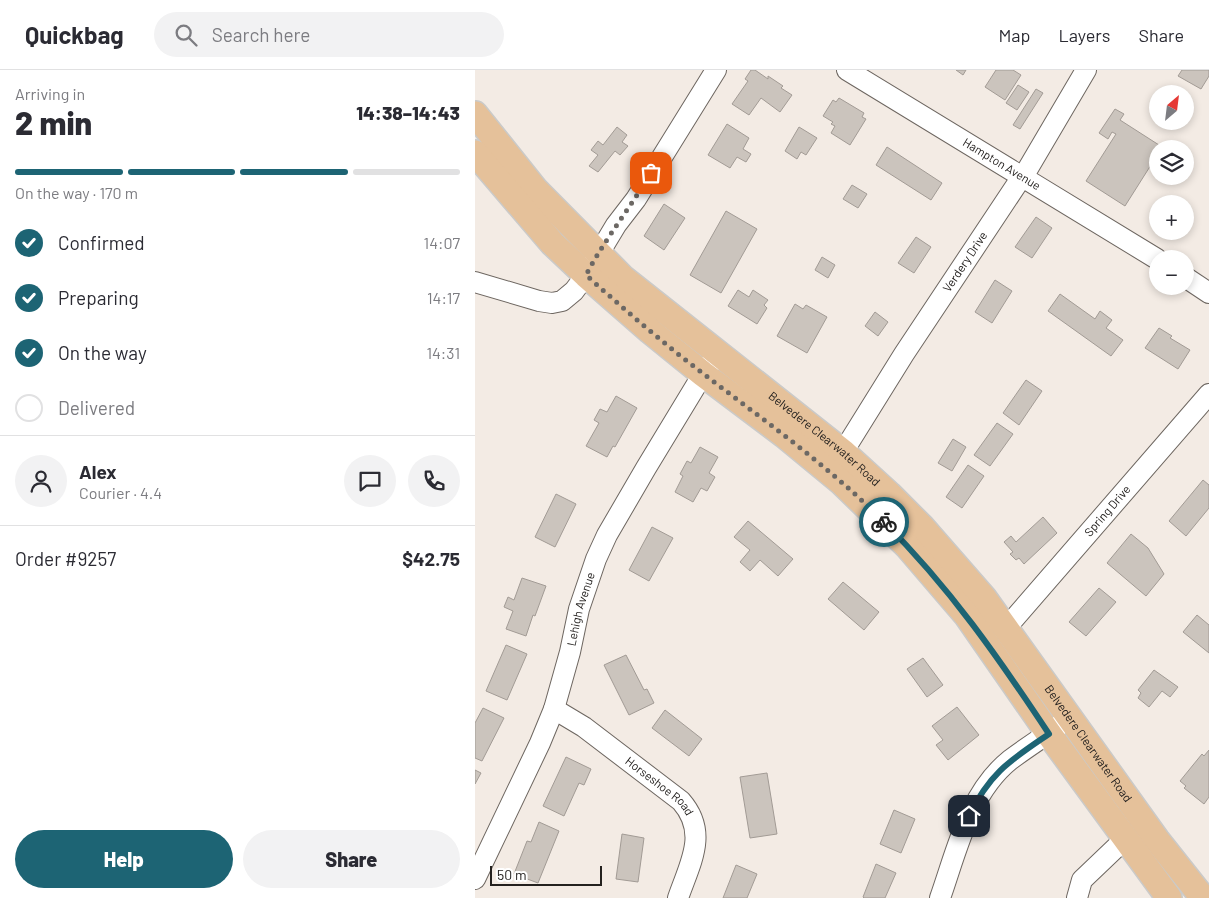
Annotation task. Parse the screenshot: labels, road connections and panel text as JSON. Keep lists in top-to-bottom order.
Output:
{
  "streets": {
    "main road": ["Belvedere Clearwater Road"],
    "street": [
      "Hampton Avenue",
      "Verdery Drive",
      "Spring Drive",
      "Lehigh Avenue",
      "Horseshoe Road"
    ]
  },
  "crossings": [
    ["Hampton Avenue", "Verdery Drive"],
    ["Verdery Drive", "Belvedere Clearwater Road"],
    ["Belvedere Clearwater Road", "Spring Drive"],
    ["Belvedere Clearwater Road", "Lehigh Avenue"],
    ["Lehigh Avenue", "Horseshoe Road"]
  ],
  "scale_bar": "50 m",
  "north": "top right",
  "page": {
    "header": "Quickbag",
    "search": "Search here",
    "nav": ["Map", "Layers", "Share"],
    "heading": ["2 min", "Arriving in", "14:38–14:43"],
    "panel": [
      "Alex",
      "Courier · 4.4",
      "Order #9257",
      "$42.75"
    ],
    "map_buttons": ["+", "−"],
    "bar": "On the way · 170 m",
    "list": [
      ["Confirmed", "14:07"],
      ["Preparing", "14:17"],
      ["On the way", "14:31"],
      "Delivered"
    ],
    "buttons": ["Help", "Share"],
    "scale": "50 m"
  }
}
